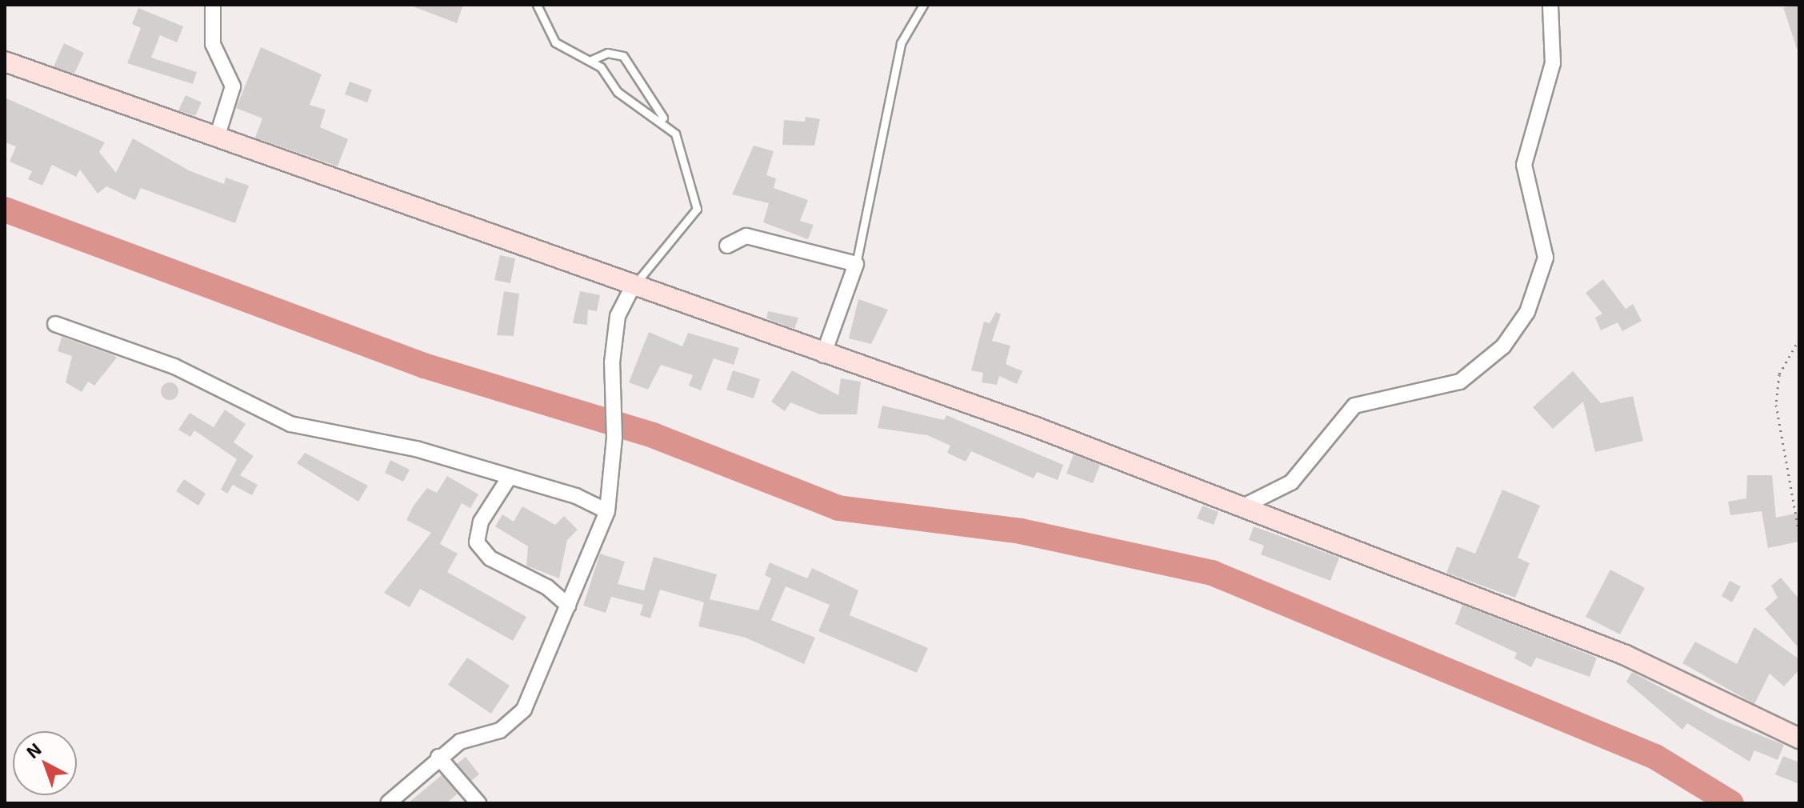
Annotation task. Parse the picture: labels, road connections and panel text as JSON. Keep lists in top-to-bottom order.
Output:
{
  "north": "top left"
}
